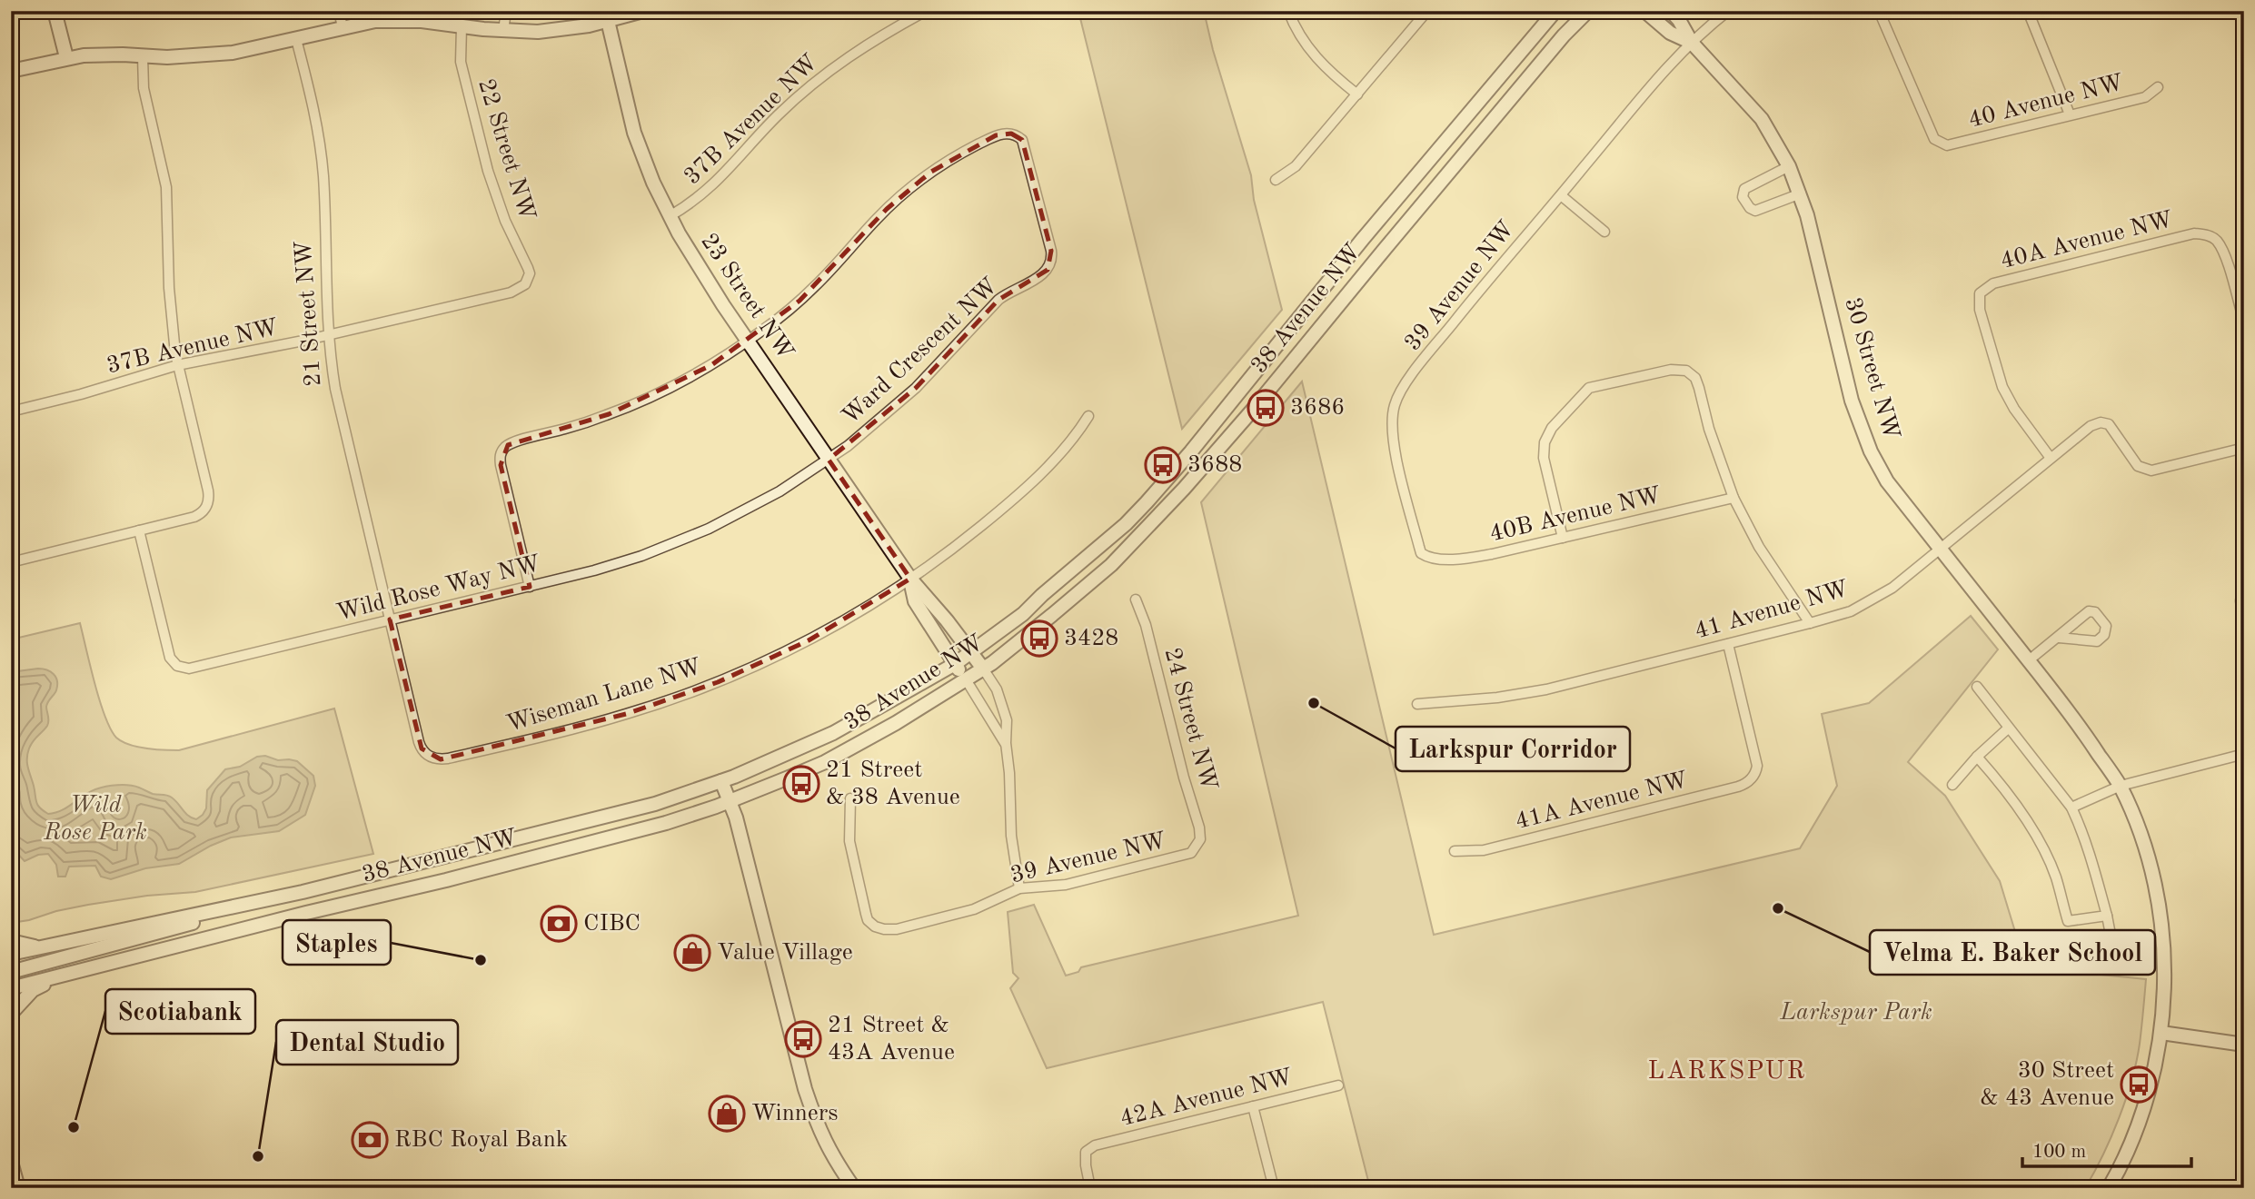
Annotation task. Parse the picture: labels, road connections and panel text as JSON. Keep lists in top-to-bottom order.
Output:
{
  "streets": {
    "main road": ["23 Street NW", "38 Avenue NW", "30 Street NW"],
    "street": [
      "40 Avenue NW",
      "37B Avenue NW",
      "22 Street NW",
      "40A Avenue NW",
      "39 Avenue NW",
      "21 Street NW",
      "Ward Crescent NW",
      "40B Avenue NW",
      "Wild Rose Way NW",
      "41 Avenue NW",
      "Wiseman Lane NW",
      "24 Street NW",
      "41A Avenue NW",
      "42A Avenue NW"
    ]
  },
  "crossings": [
    ["37B Avenue NW", "22 Street NW"],
    ["37B Avenue NW", "23 Street NW"],
    ["37B Avenue NW", "21 Street NW"],
    ["40A Avenue NW", "41 Avenue NW"],
    ["39 Avenue NW", "23 Street NW"],
    ["39 Avenue NW", "30 Street NW"],
    ["39 Avenue NW", "40B Avenue NW"],
    ["39 Avenue NW", "24 Street NW"],
    ["23 Street NW", "38 Avenue NW"],
    ["23 Street NW", "Ward Crescent NW"],
    ["23 Street NW", "Wild Rose Way NW"],
    ["23 Street NW", "Wiseman Lane NW"],
    ["21 Street NW", "Wild Rose Way NW"],
    ["21 Street NW", "Wiseman Lane NW"],
    ["Ward Crescent NW", "Wild Rose Way NW"],
    ["30 Street NW", "41 Avenue NW"],
    ["Wild Rose Way NW", "Wiseman Lane NW"],
    ["41 Avenue NW", "41A Avenue NW"]
  ],
  "districts": ["LARKSPUR"],
  "parks": ["Wild Rose Park", "Larkspur Park"],
  "places": {
    "bus stop": [
      "3686",
      "3688",
      "3428",
      "21 Street & 38 Avenue",
      "21 Street & 43A Avenue",
      "30 Street & 43 Avenue"
    ],
    "other": [
      "Larkspur Corridor",
      "Velma E. Baker School",
      "Staples",
      "Scotiabank",
      "Dental Studio"
    ],
    "bank": ["CIBC", "RBC Royal Bank"],
    "shop": ["Value Village", "Winners"]
  },
  "scale_bar": "100 m"
}
